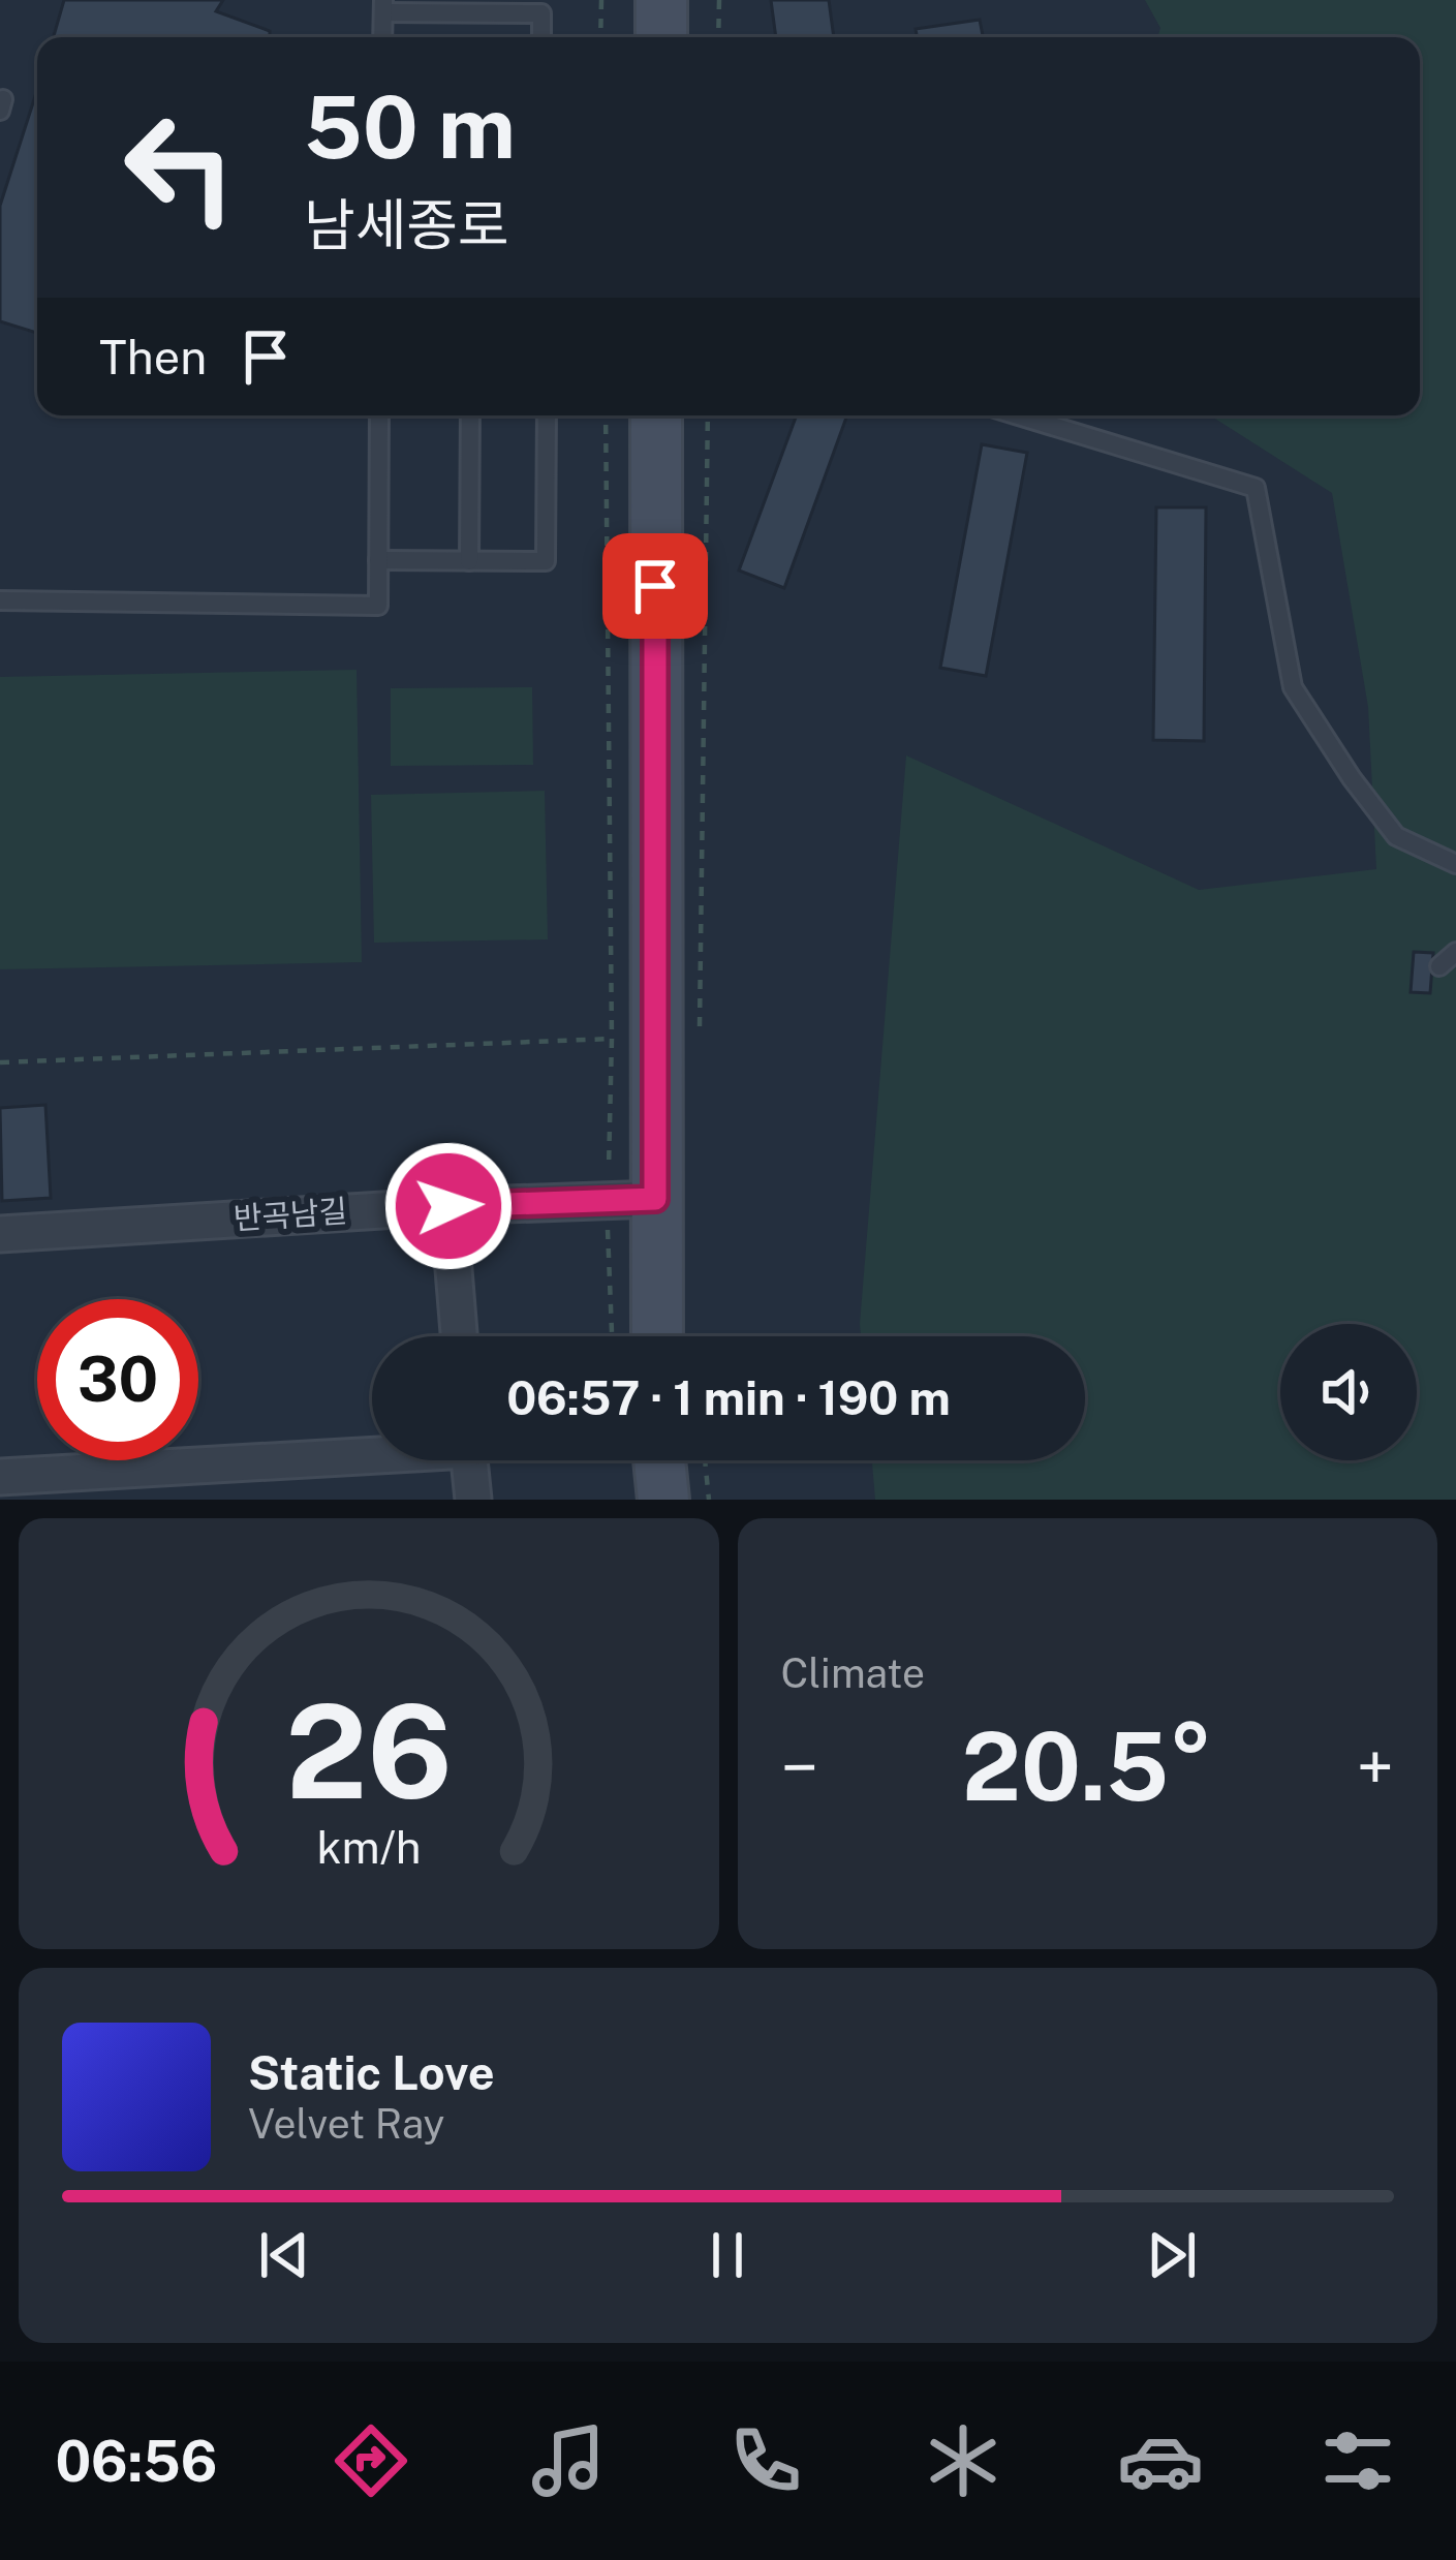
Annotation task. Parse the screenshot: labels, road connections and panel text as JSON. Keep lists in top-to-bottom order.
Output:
{
  "streets": {
    "street": ["반곡남길"]
  },
  "page": {
    "turn": ["50 m", "남세종로"],
    "then": "Then",
    "limit": "30",
    "trip": "06:57 · 1 min · 190 m",
    "tile": "Climate",
    "heat": ["−", "20.5°", "+"],
    "song": ["Static Love", "Velvet Ray"],
    "tabs": "06:56",
    "gauge": ["26", "km/h"]
  }
}
